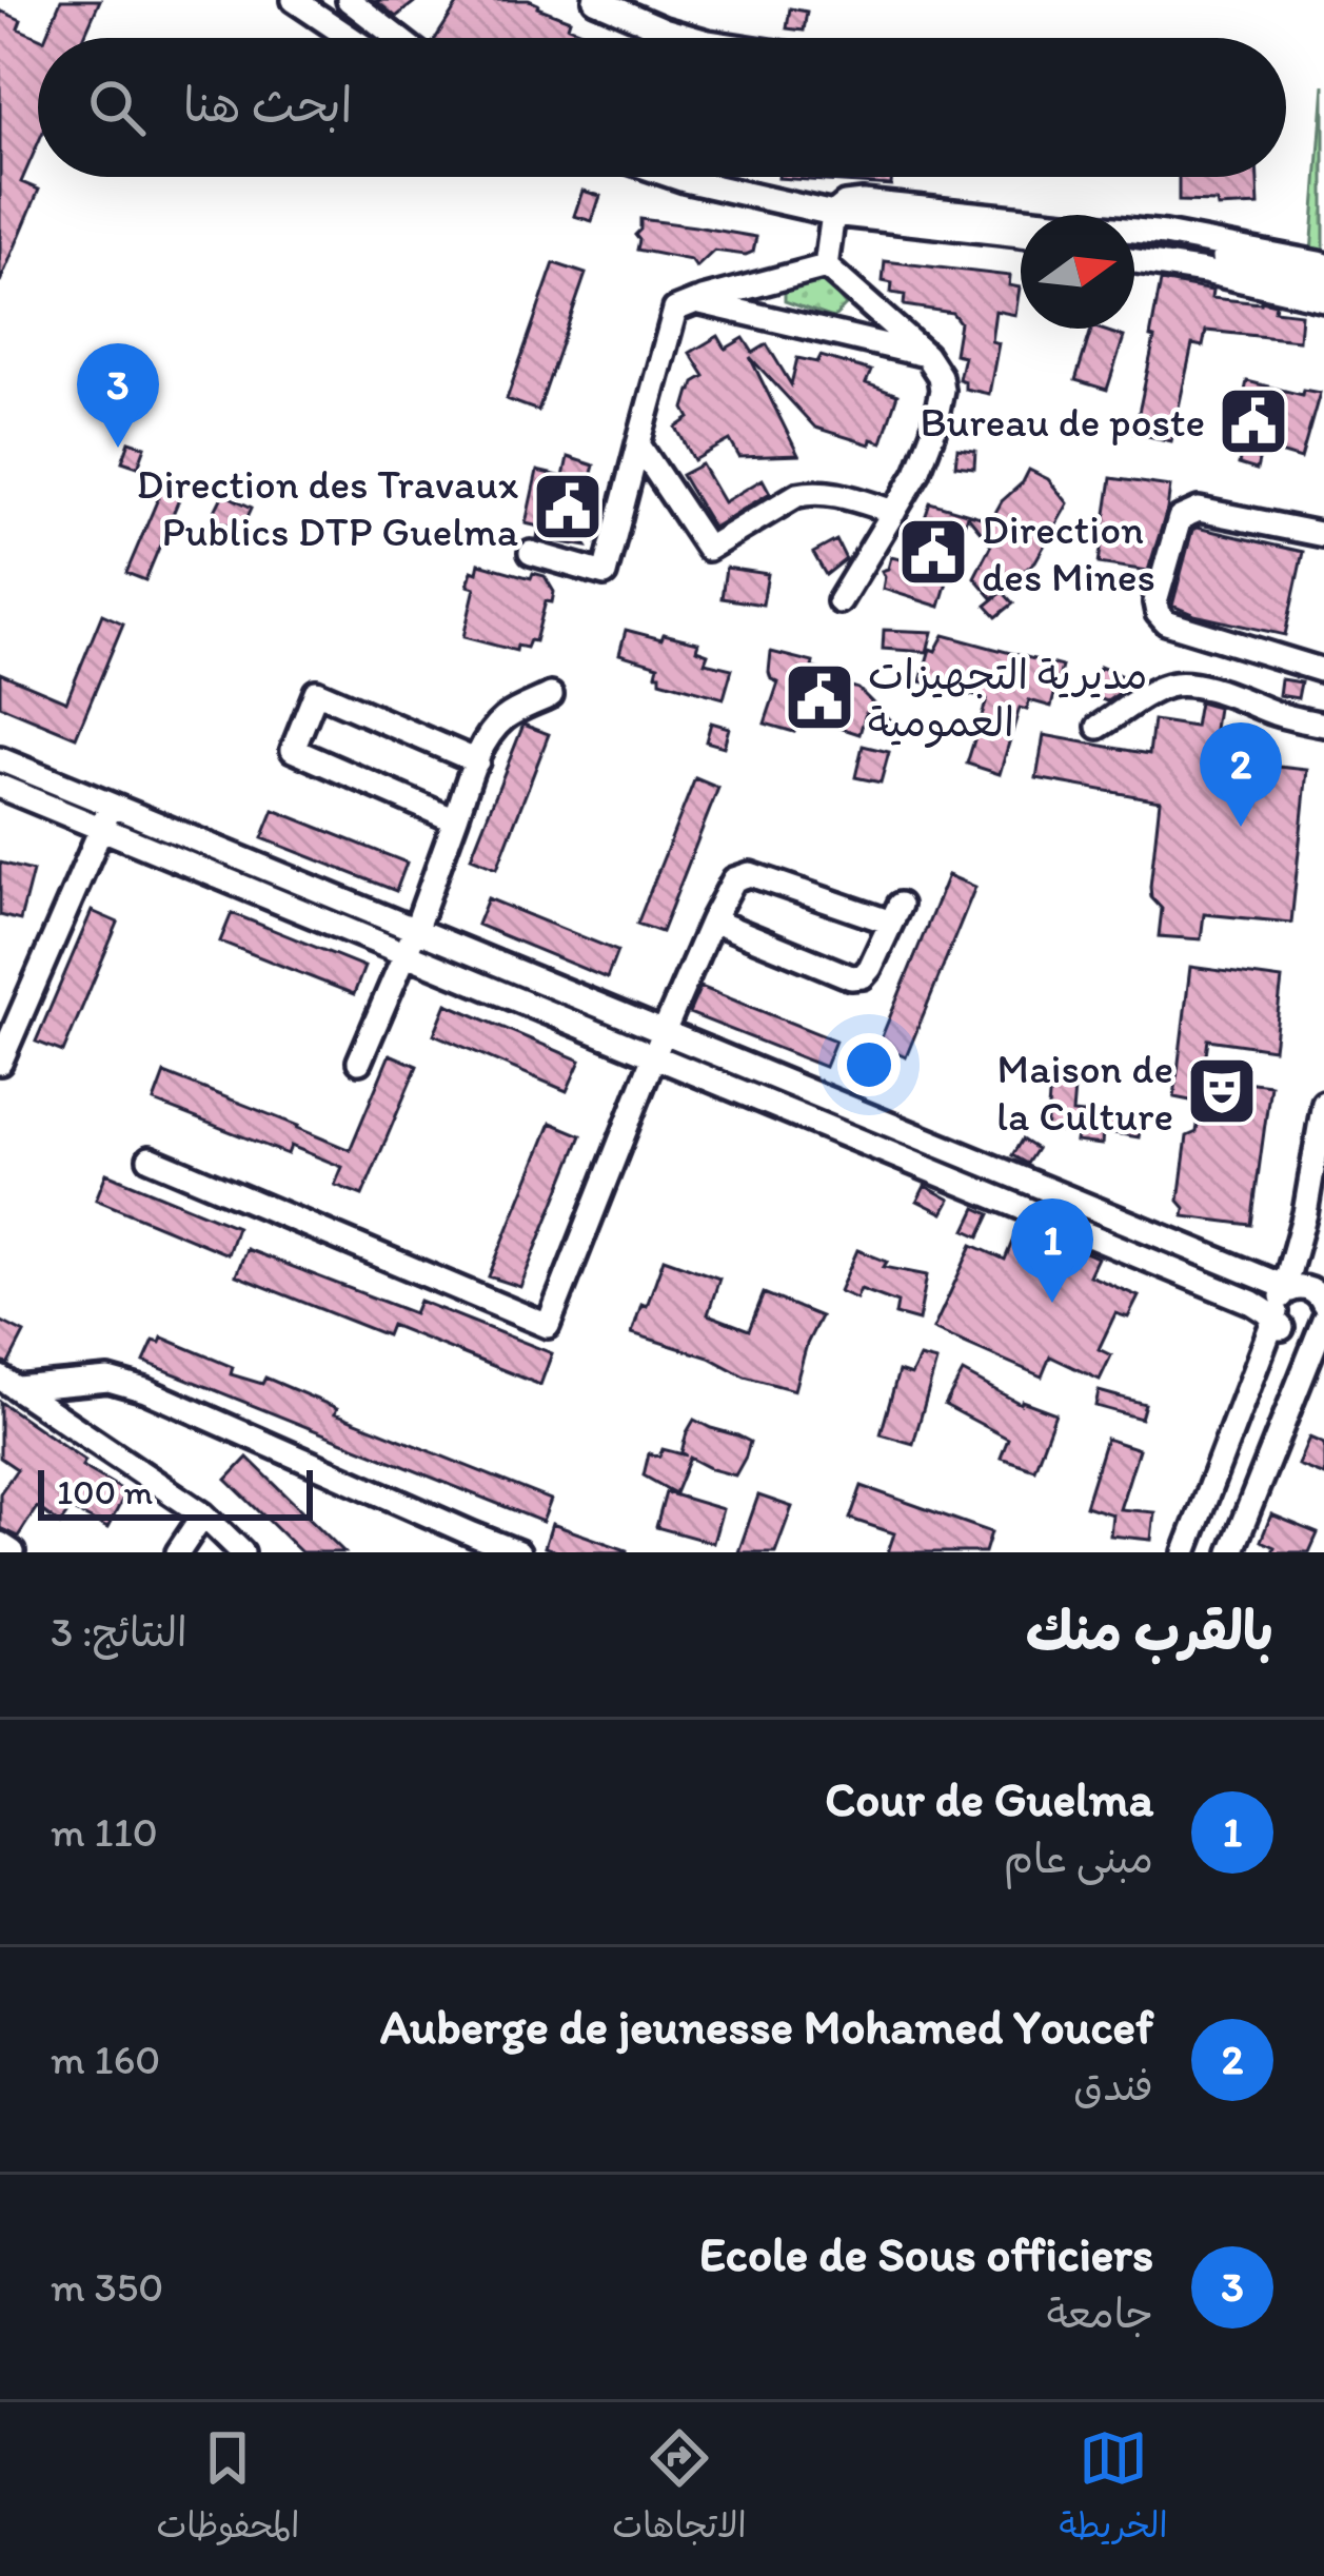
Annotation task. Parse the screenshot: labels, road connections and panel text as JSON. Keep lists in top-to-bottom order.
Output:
{
  "places": {
    "public building": [
      "Bureau de poste",
      "Direction des Travaux Publics DTP Guelma",
      "Direction des Mines",
      "مديرية التجهيزات العمومية"
    ],
    "theatre": ["Maison de la Culture"]
  },
  "scale_bar": "100 m",
  "north": "right",
  "page": {
    "search": "ابحث هنا",
    "pins": ["3", "2", "1"],
    "scale": "100 m",
    "heading": ["بالقرب منك", "النتائج: 3"],
    "list": [
      {
        "mark": "1",
        "name": "Cour de Guelma",
        "note": "مبنى عام",
        "value": "110 m"
      },
      {
        "mark": "2",
        "name": "Auberge de jeunesse Mohamed Youcef",
        "note": "فندق",
        "value": "160 m"
      },
      {
        "mark": "3",
        "name": "Ecole de Sous officiers",
        "note": "جامعة",
        "value": "350 m"
      }
    ],
    "nav": ["الخريطة", "الاتجاهات", "المحفوظات"]
  }
}
